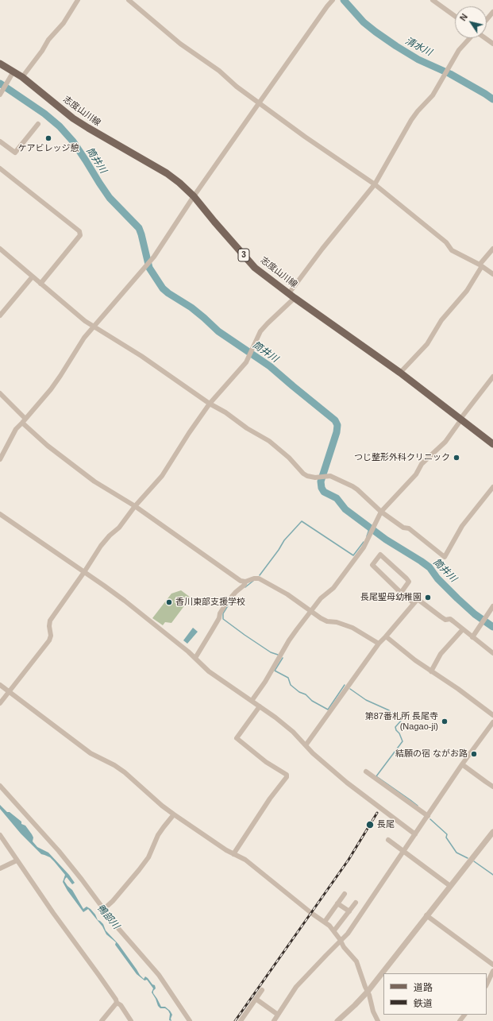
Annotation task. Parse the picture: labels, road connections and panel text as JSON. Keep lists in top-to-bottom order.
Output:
{
  "streets": {
    "main road": ["志度山川線", "3"]
  },
  "water": ["清水川", "筒井川", "鴨部川"],
  "places": [
    "ケアビレッジ憩",
    "つじ整形外科クリニック",
    "長尾聖母幼稚園",
    "香川東部支援学校",
    "第87番札所 長尾寺 (Nagao-ji)",
    "結願の宿 ながお路",
    "長尾"
  ],
  "legend": ["道路", "鉄道"],
  "north": "top left"
}
